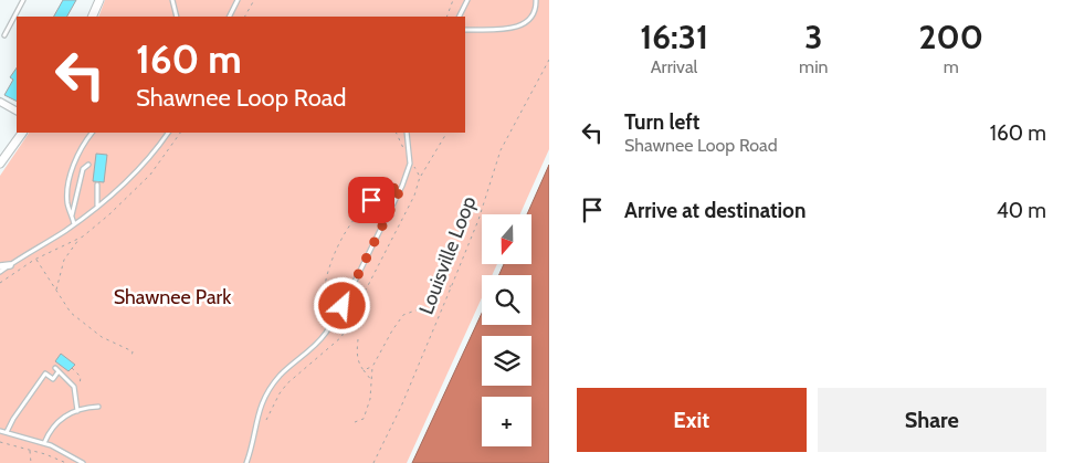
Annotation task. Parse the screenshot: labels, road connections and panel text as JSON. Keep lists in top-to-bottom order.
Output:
{
  "streets": {
    "path": ["Louisville Loop"]
  },
  "parks": ["Shawnee Park"],
  "north": "bottom",
  "page": {
    "eta": [
      "16:31",
      "Arrival",
      "3",
      "min",
      "200",
      "m"
    ],
    "turn": ["160 m", "Shawnee Loop Road"],
    "list": [
      {
        "name": "Turn left",
        "note": "Shawnee Loop Road",
        "value": "160 m"
      },
      {
        "name": "Arrive at destination",
        "value": "40 m"
      }
    ],
    "map_buttons": "+",
    "buttons": ["Exit", "Share"]
  }
}
